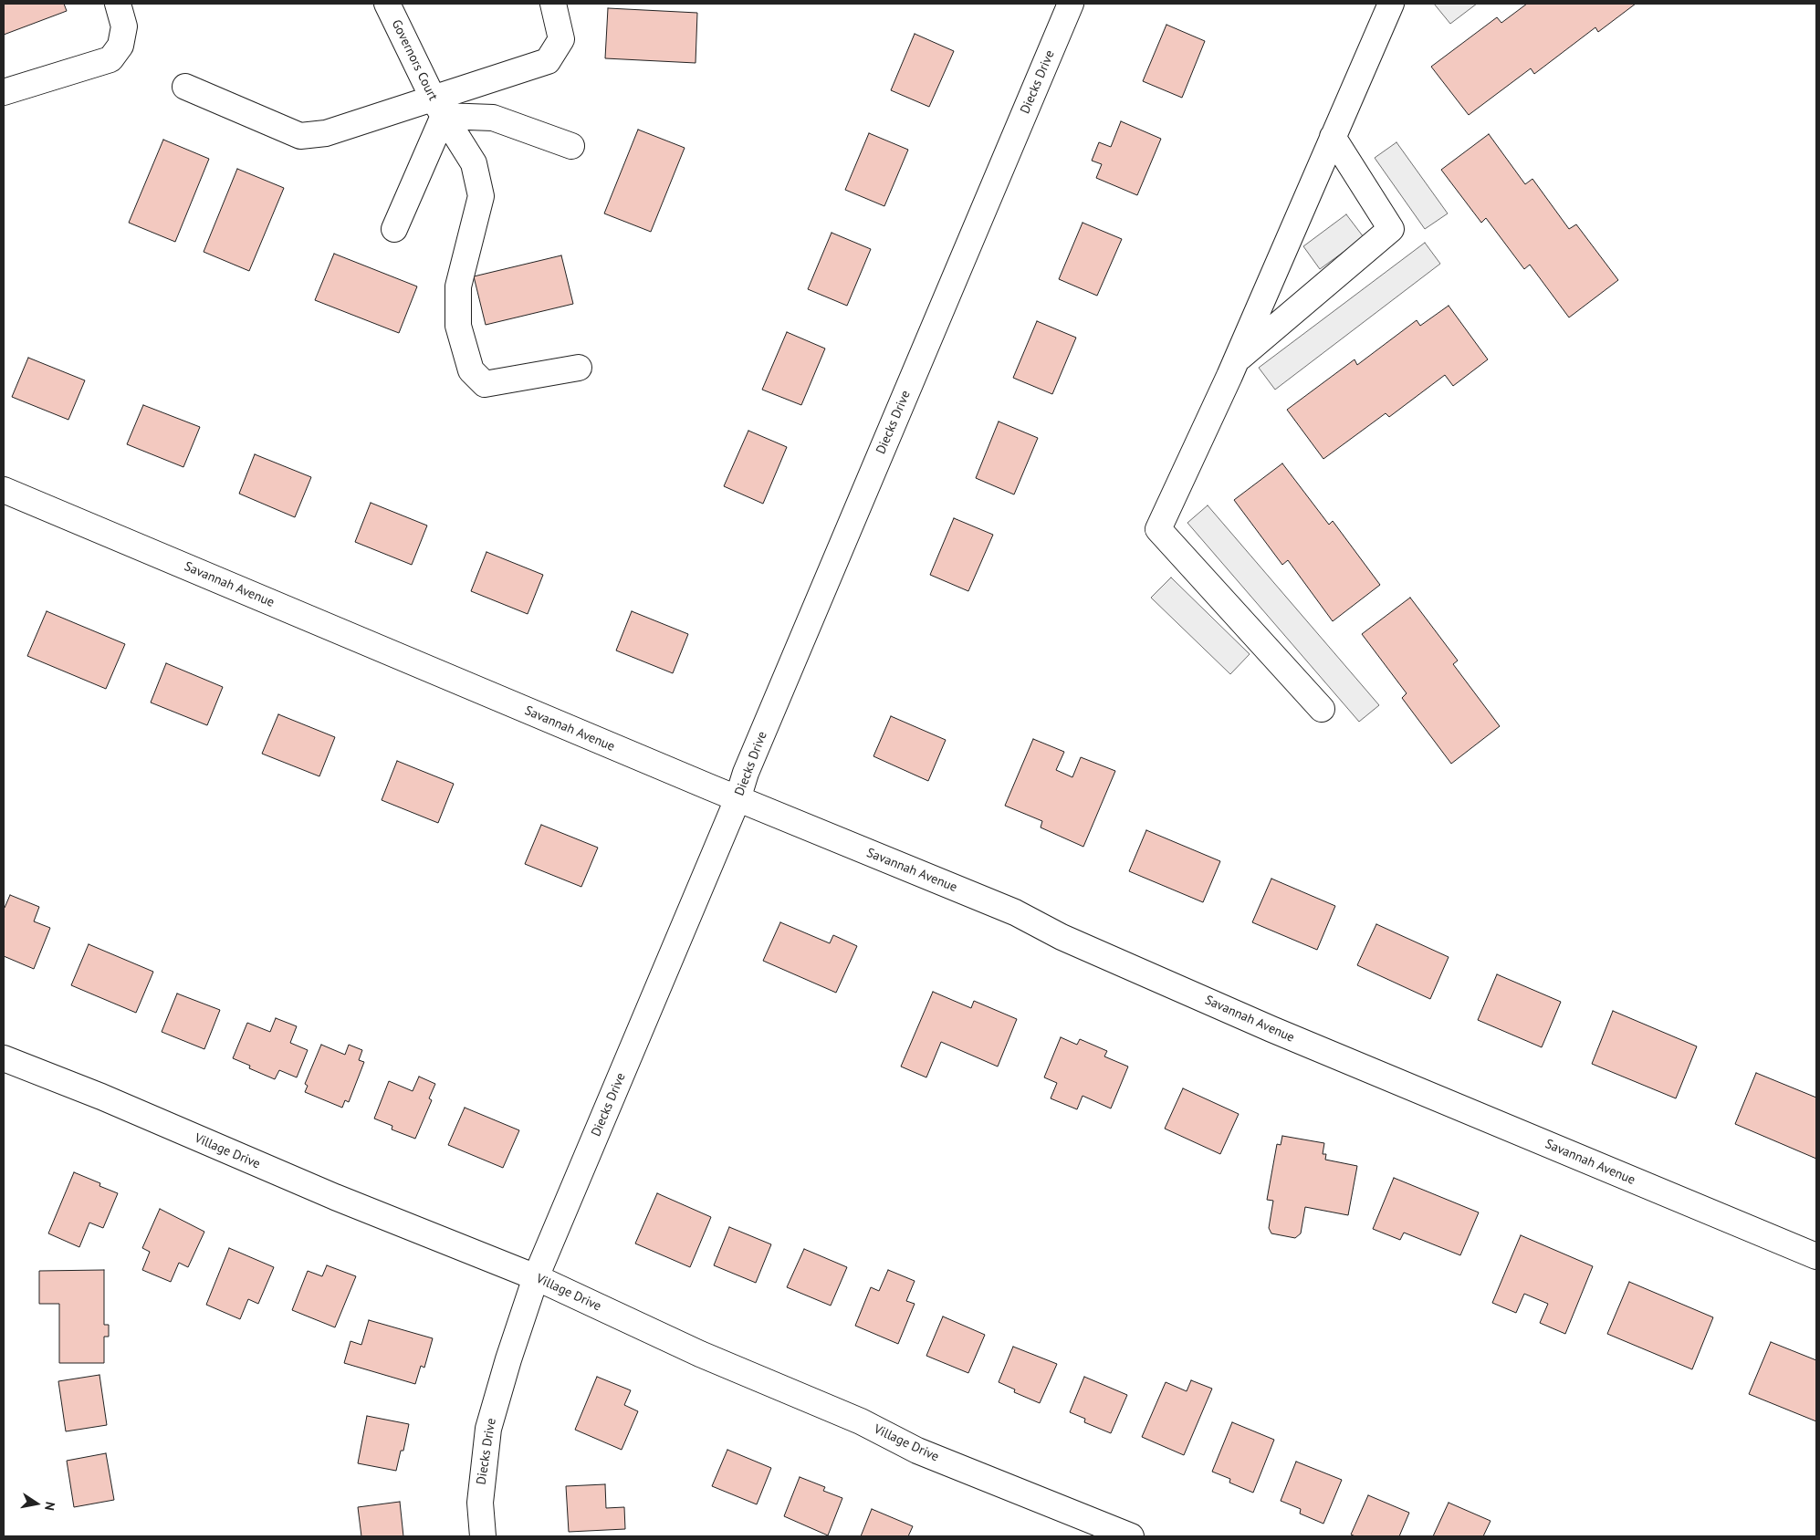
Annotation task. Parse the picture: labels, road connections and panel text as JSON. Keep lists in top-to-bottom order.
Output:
{
  "streets": {
    "street": [
      "Governors Court",
      "Diecks Drive",
      "Savannah Avenue",
      "Village Drive"
    ]
  },
  "crossings": [
    ["Diecks Drive", "Savannah Avenue"],
    ["Diecks Drive", "Village Drive"]
  ],
  "north": "right"
}
